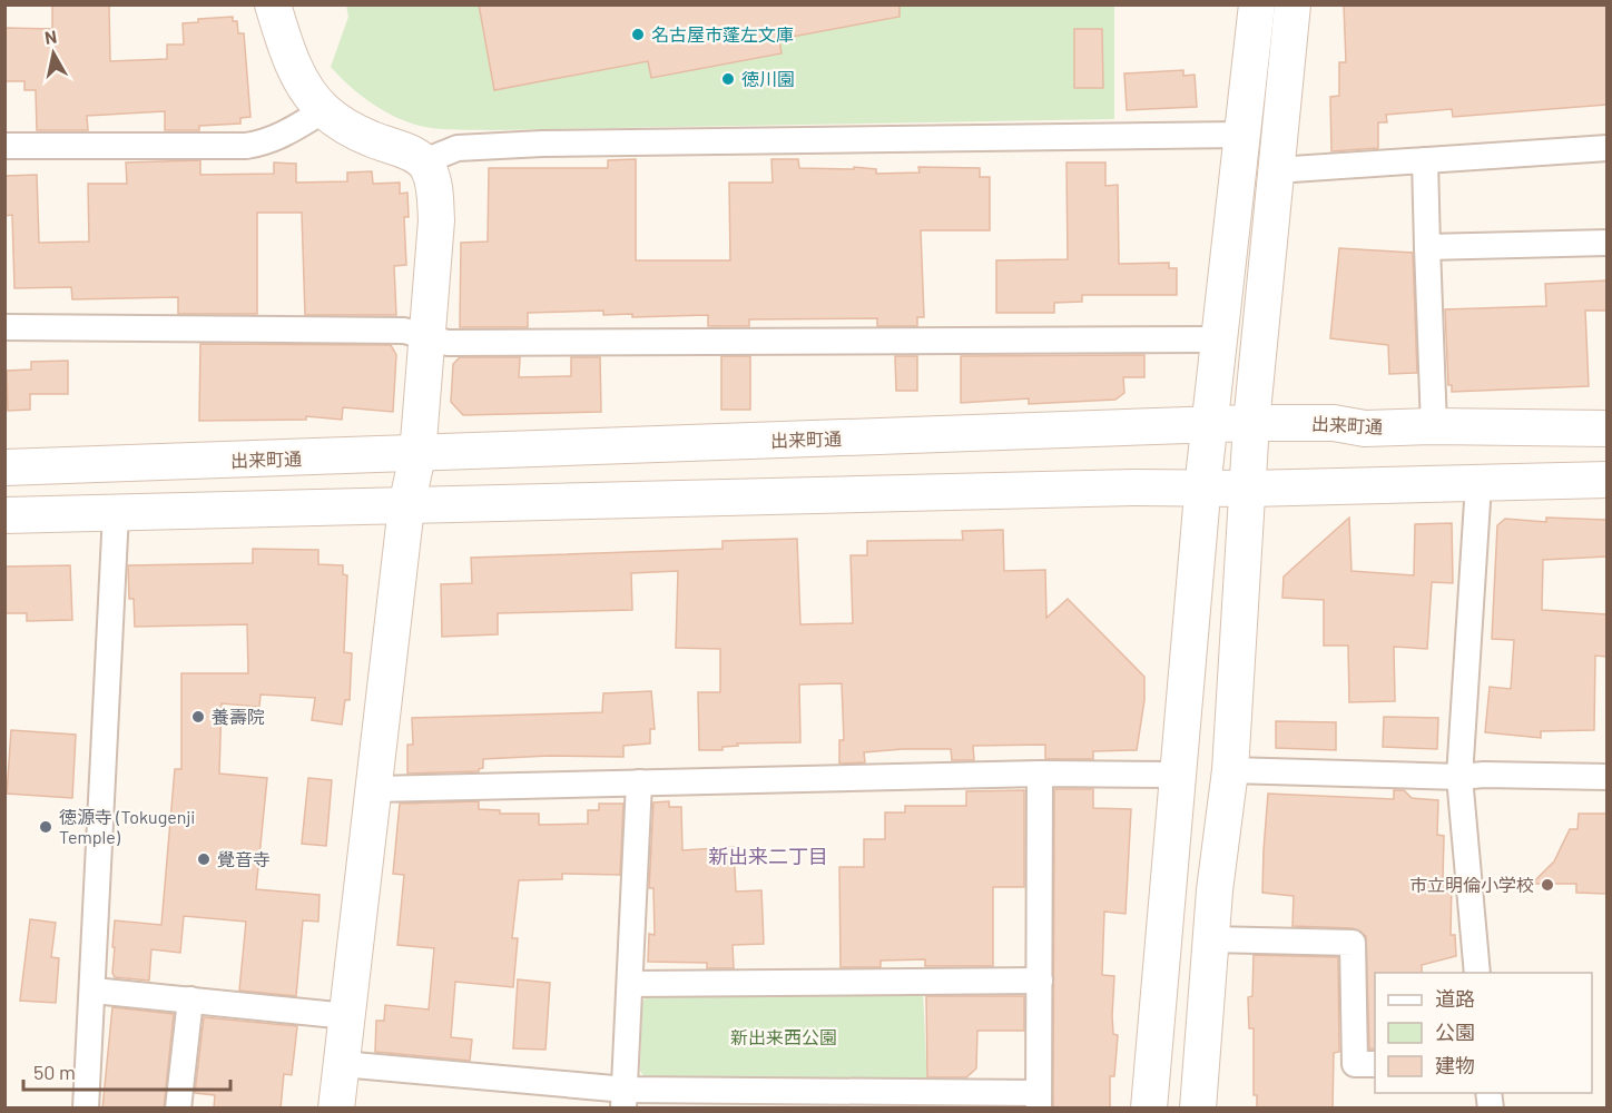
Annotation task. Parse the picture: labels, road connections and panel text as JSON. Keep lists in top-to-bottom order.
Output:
{
  "streets": {
    "street": ["出来町通"]
  },
  "districts": ["新出来二丁目"],
  "parks": ["新出来西公園"],
  "places": [
    "名古屋市蓬左文庫",
    "徳川園",
    "養壽院",
    "徳源寺 (Tokugenji Temple)",
    "覺音寺",
    "市立明倫小学校"
  ],
  "legend": ["道路", "公園", "建物"],
  "scale_bar": "50 m",
  "north": "top"
}
